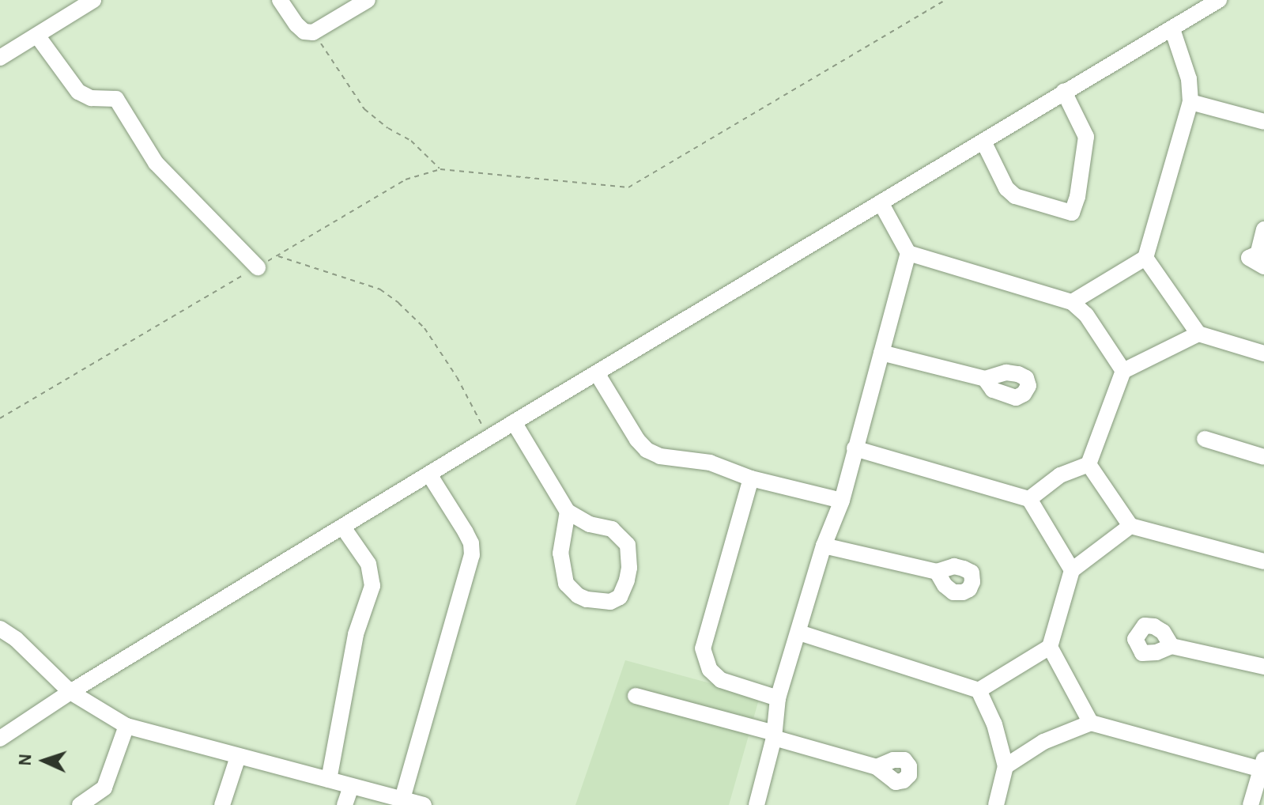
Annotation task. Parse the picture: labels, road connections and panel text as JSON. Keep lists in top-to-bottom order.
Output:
{
  "north": "left"
}
